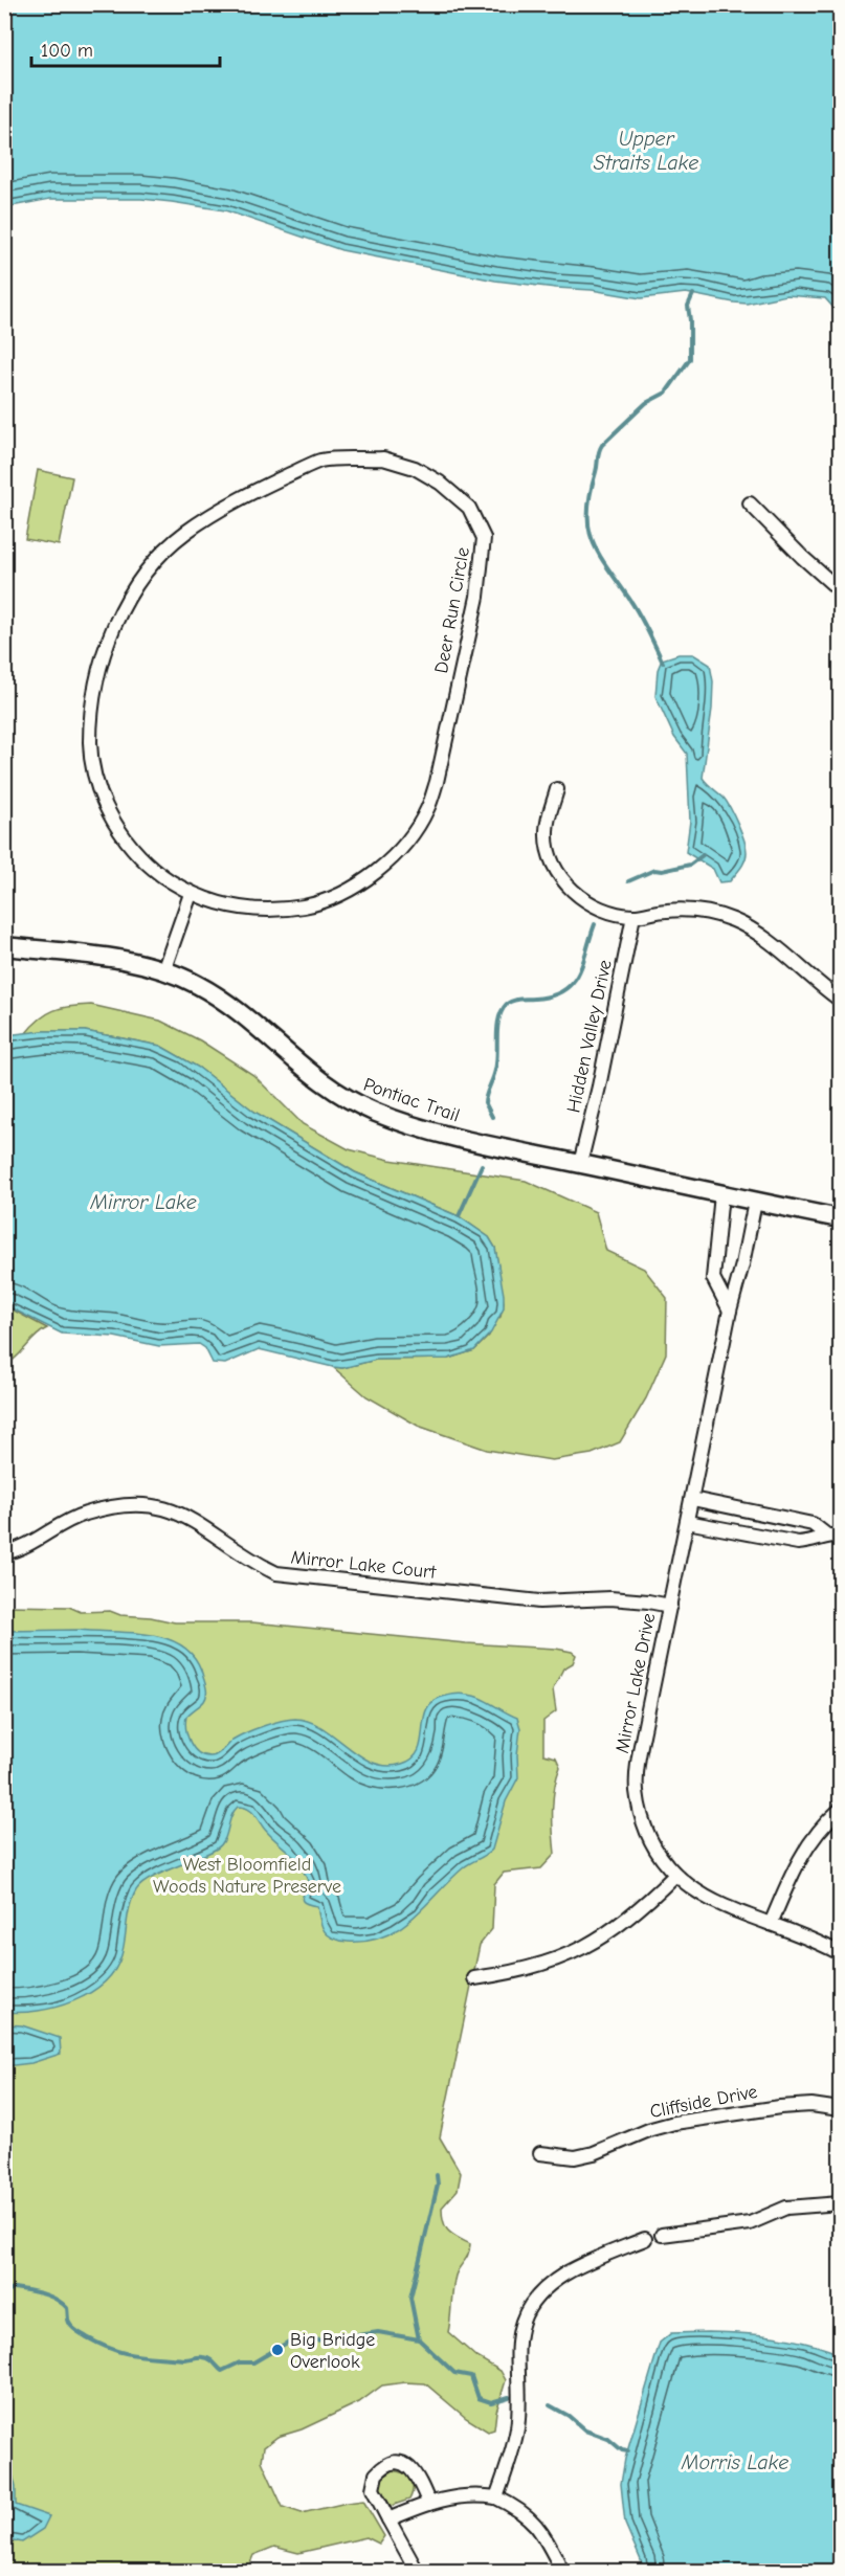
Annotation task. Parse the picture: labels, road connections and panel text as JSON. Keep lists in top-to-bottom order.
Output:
{
  "streets": {
    "main road": ["Pontiac Trail"],
    "street": [
      "Deer Run Circle",
      "Hidden Valley Drive",
      "Mirror Lake Court",
      "Mirror Lake Drive",
      "Cliffside Drive"
    ]
  },
  "crossings": [
    ["Hidden Valley Drive", "Pontiac Trail"],
    ["Pontiac Trail", "Mirror Lake Drive"],
    ["Mirror Lake Court", "Mirror Lake Drive"]
  ],
  "water": ["Upper Straits Lake", "Mirror Lake", "Morris Lake"],
  "parks": ["West Bloomfield Woods Nature Preserve"],
  "places": ["Big Bridge Overlook"],
  "scale_bar": "100 m"
}
